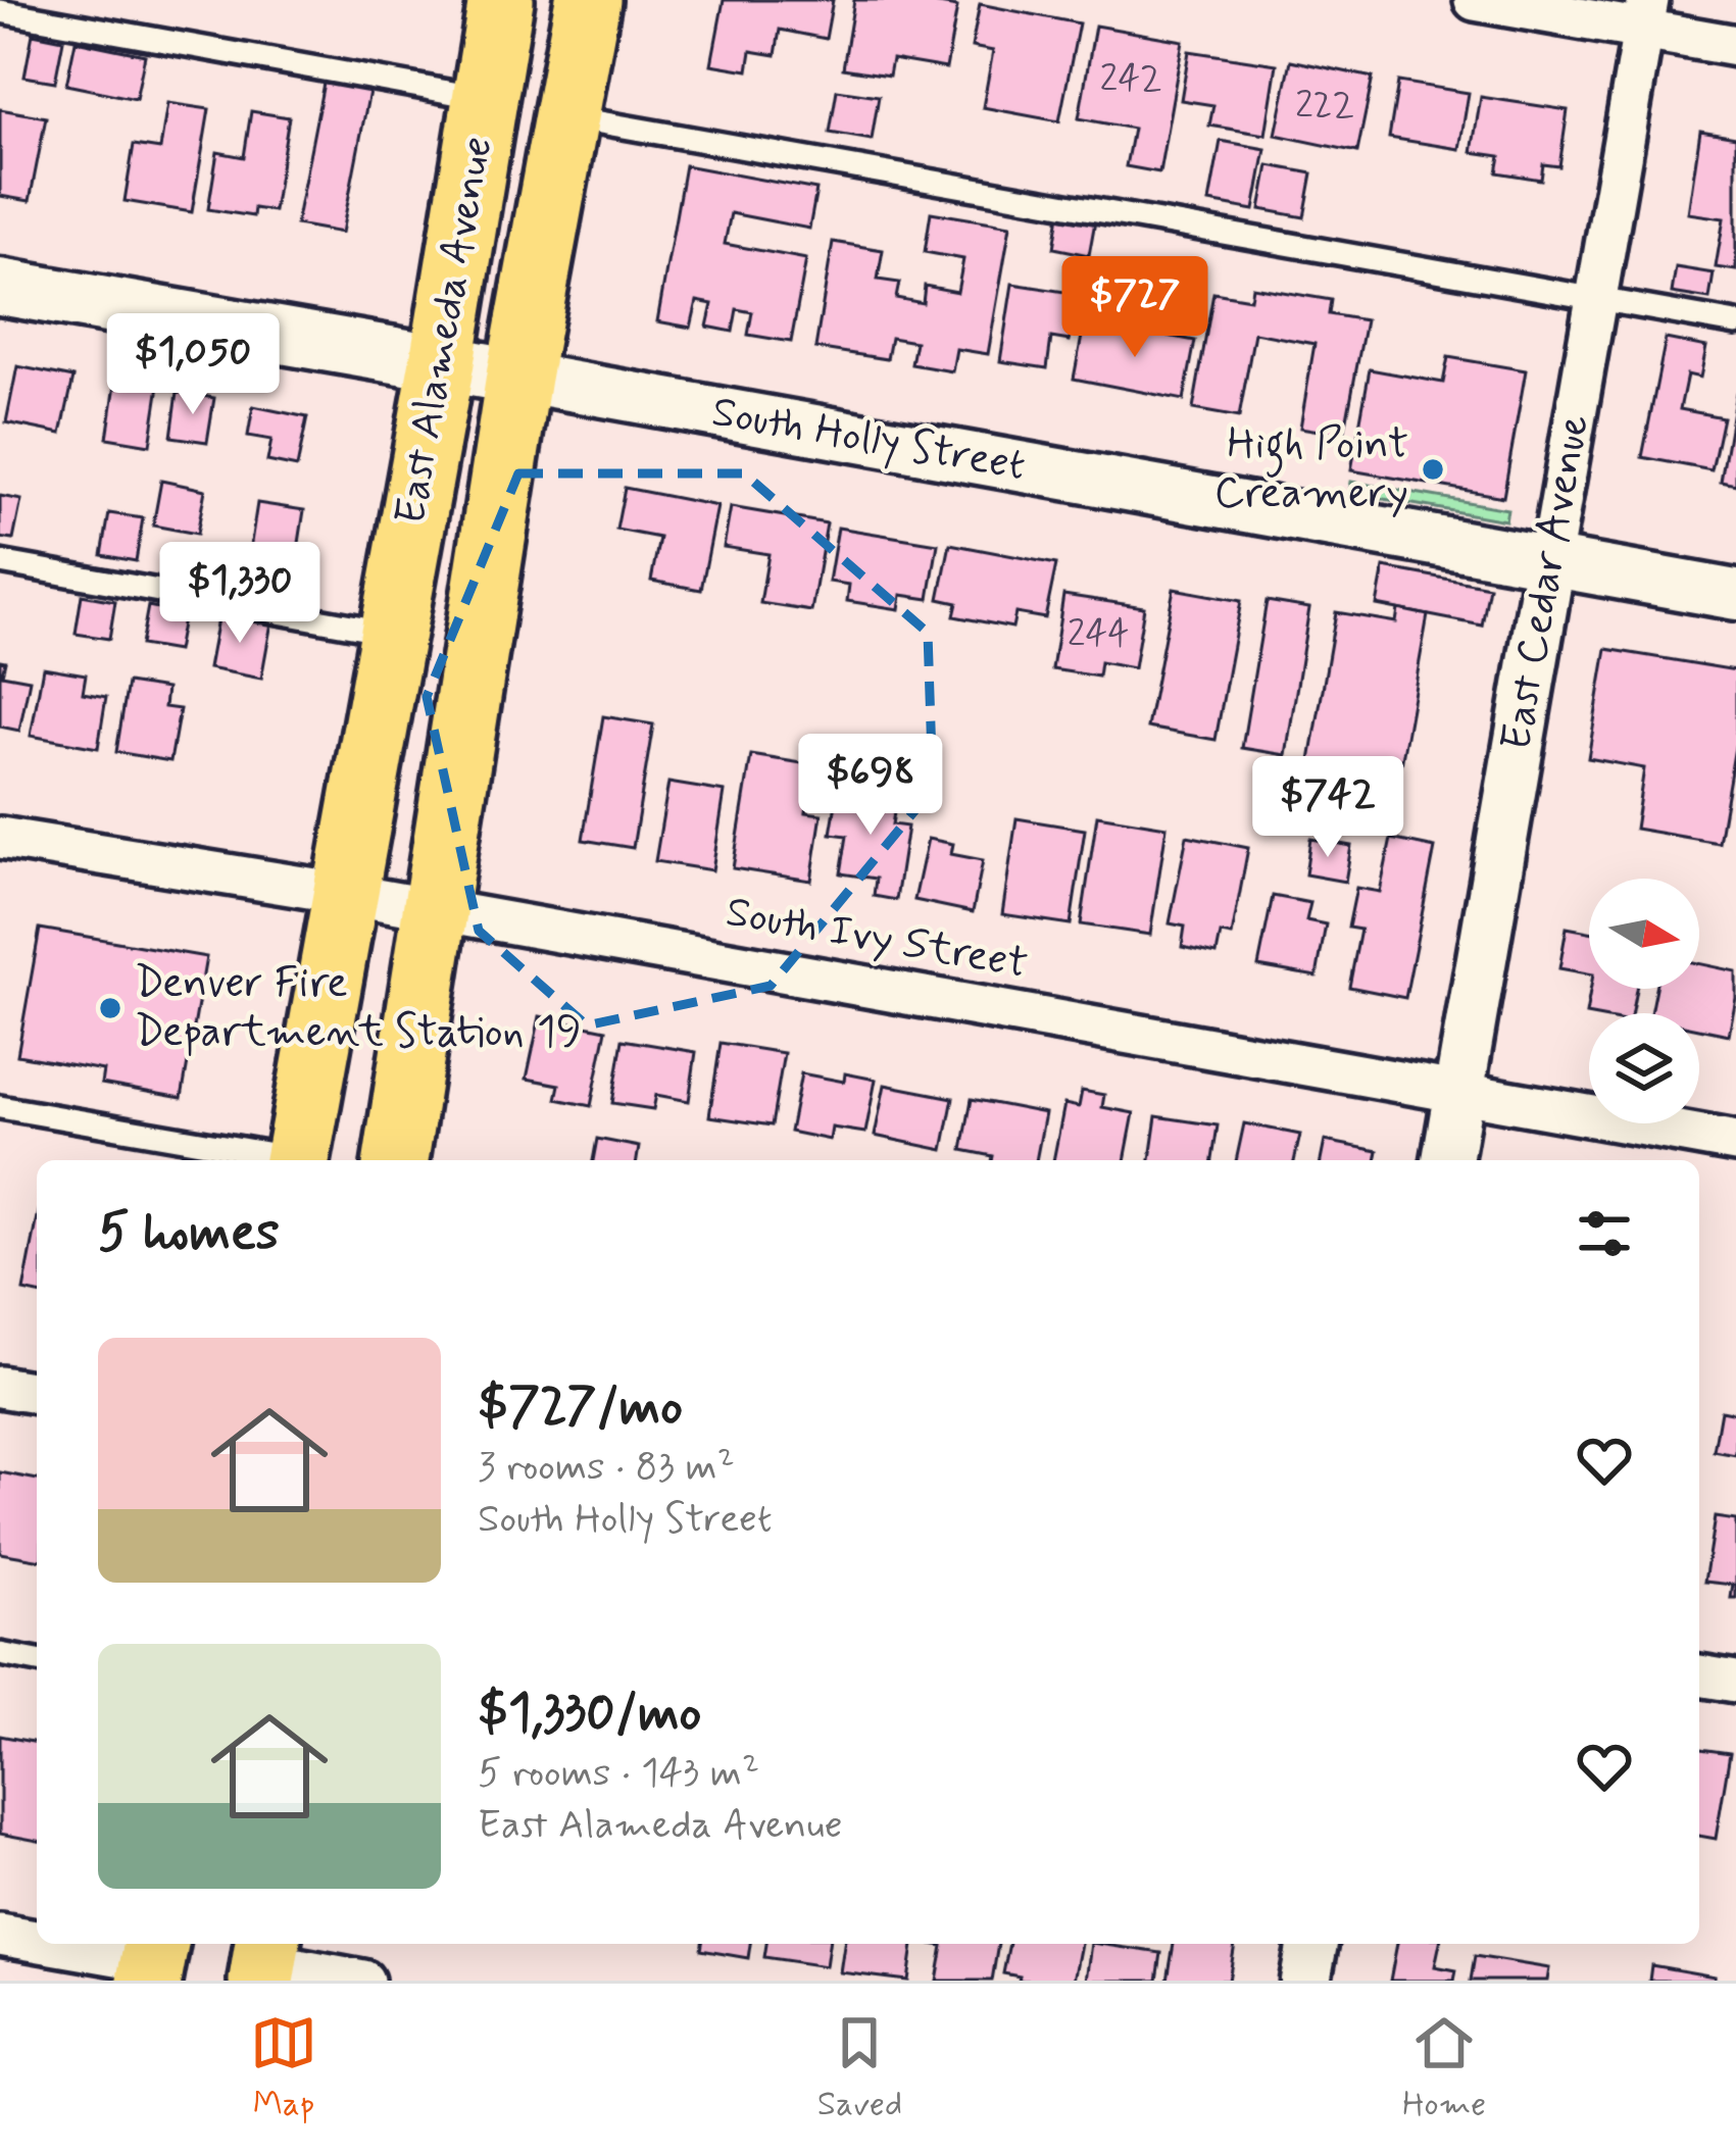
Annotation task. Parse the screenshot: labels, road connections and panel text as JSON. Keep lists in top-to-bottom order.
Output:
{
  "streets": {
    "main road": ["East Alameda Avenue", "South Holly Street"],
    "street": ["East Cedar Avenue", "South Ivy Street"]
  },
  "crossings": [
    ["East Alameda Avenue", "South Holly Street"],
    ["East Alameda Avenue", "South Ivy Street"],
    ["South Holly Street", "East Cedar Avenue"],
    ["East Cedar Avenue", "South Ivy Street"]
  ],
  "places": ["High Point Creamery", "Denver Fire Department Station 19"],
  "house_numbers": ["242", "222", "244"],
  "north": "right",
  "page": {
    "price": [
      "$727",
      "$1,050",
      "$1,330",
      "$698",
      "$742"
    ],
    "heading": "5 homes",
    "list": [
      {
        "name": "$727/mo",
        "note": "3 rooms · 83 m² · South Holly Street"
      },
      {
        "name": "$1,330/mo",
        "note": "5 rooms · 143 m² · East Alameda Avenue"
      }
    ],
    "tabs": ["Map", "Saved", "Home"]
  }
}
